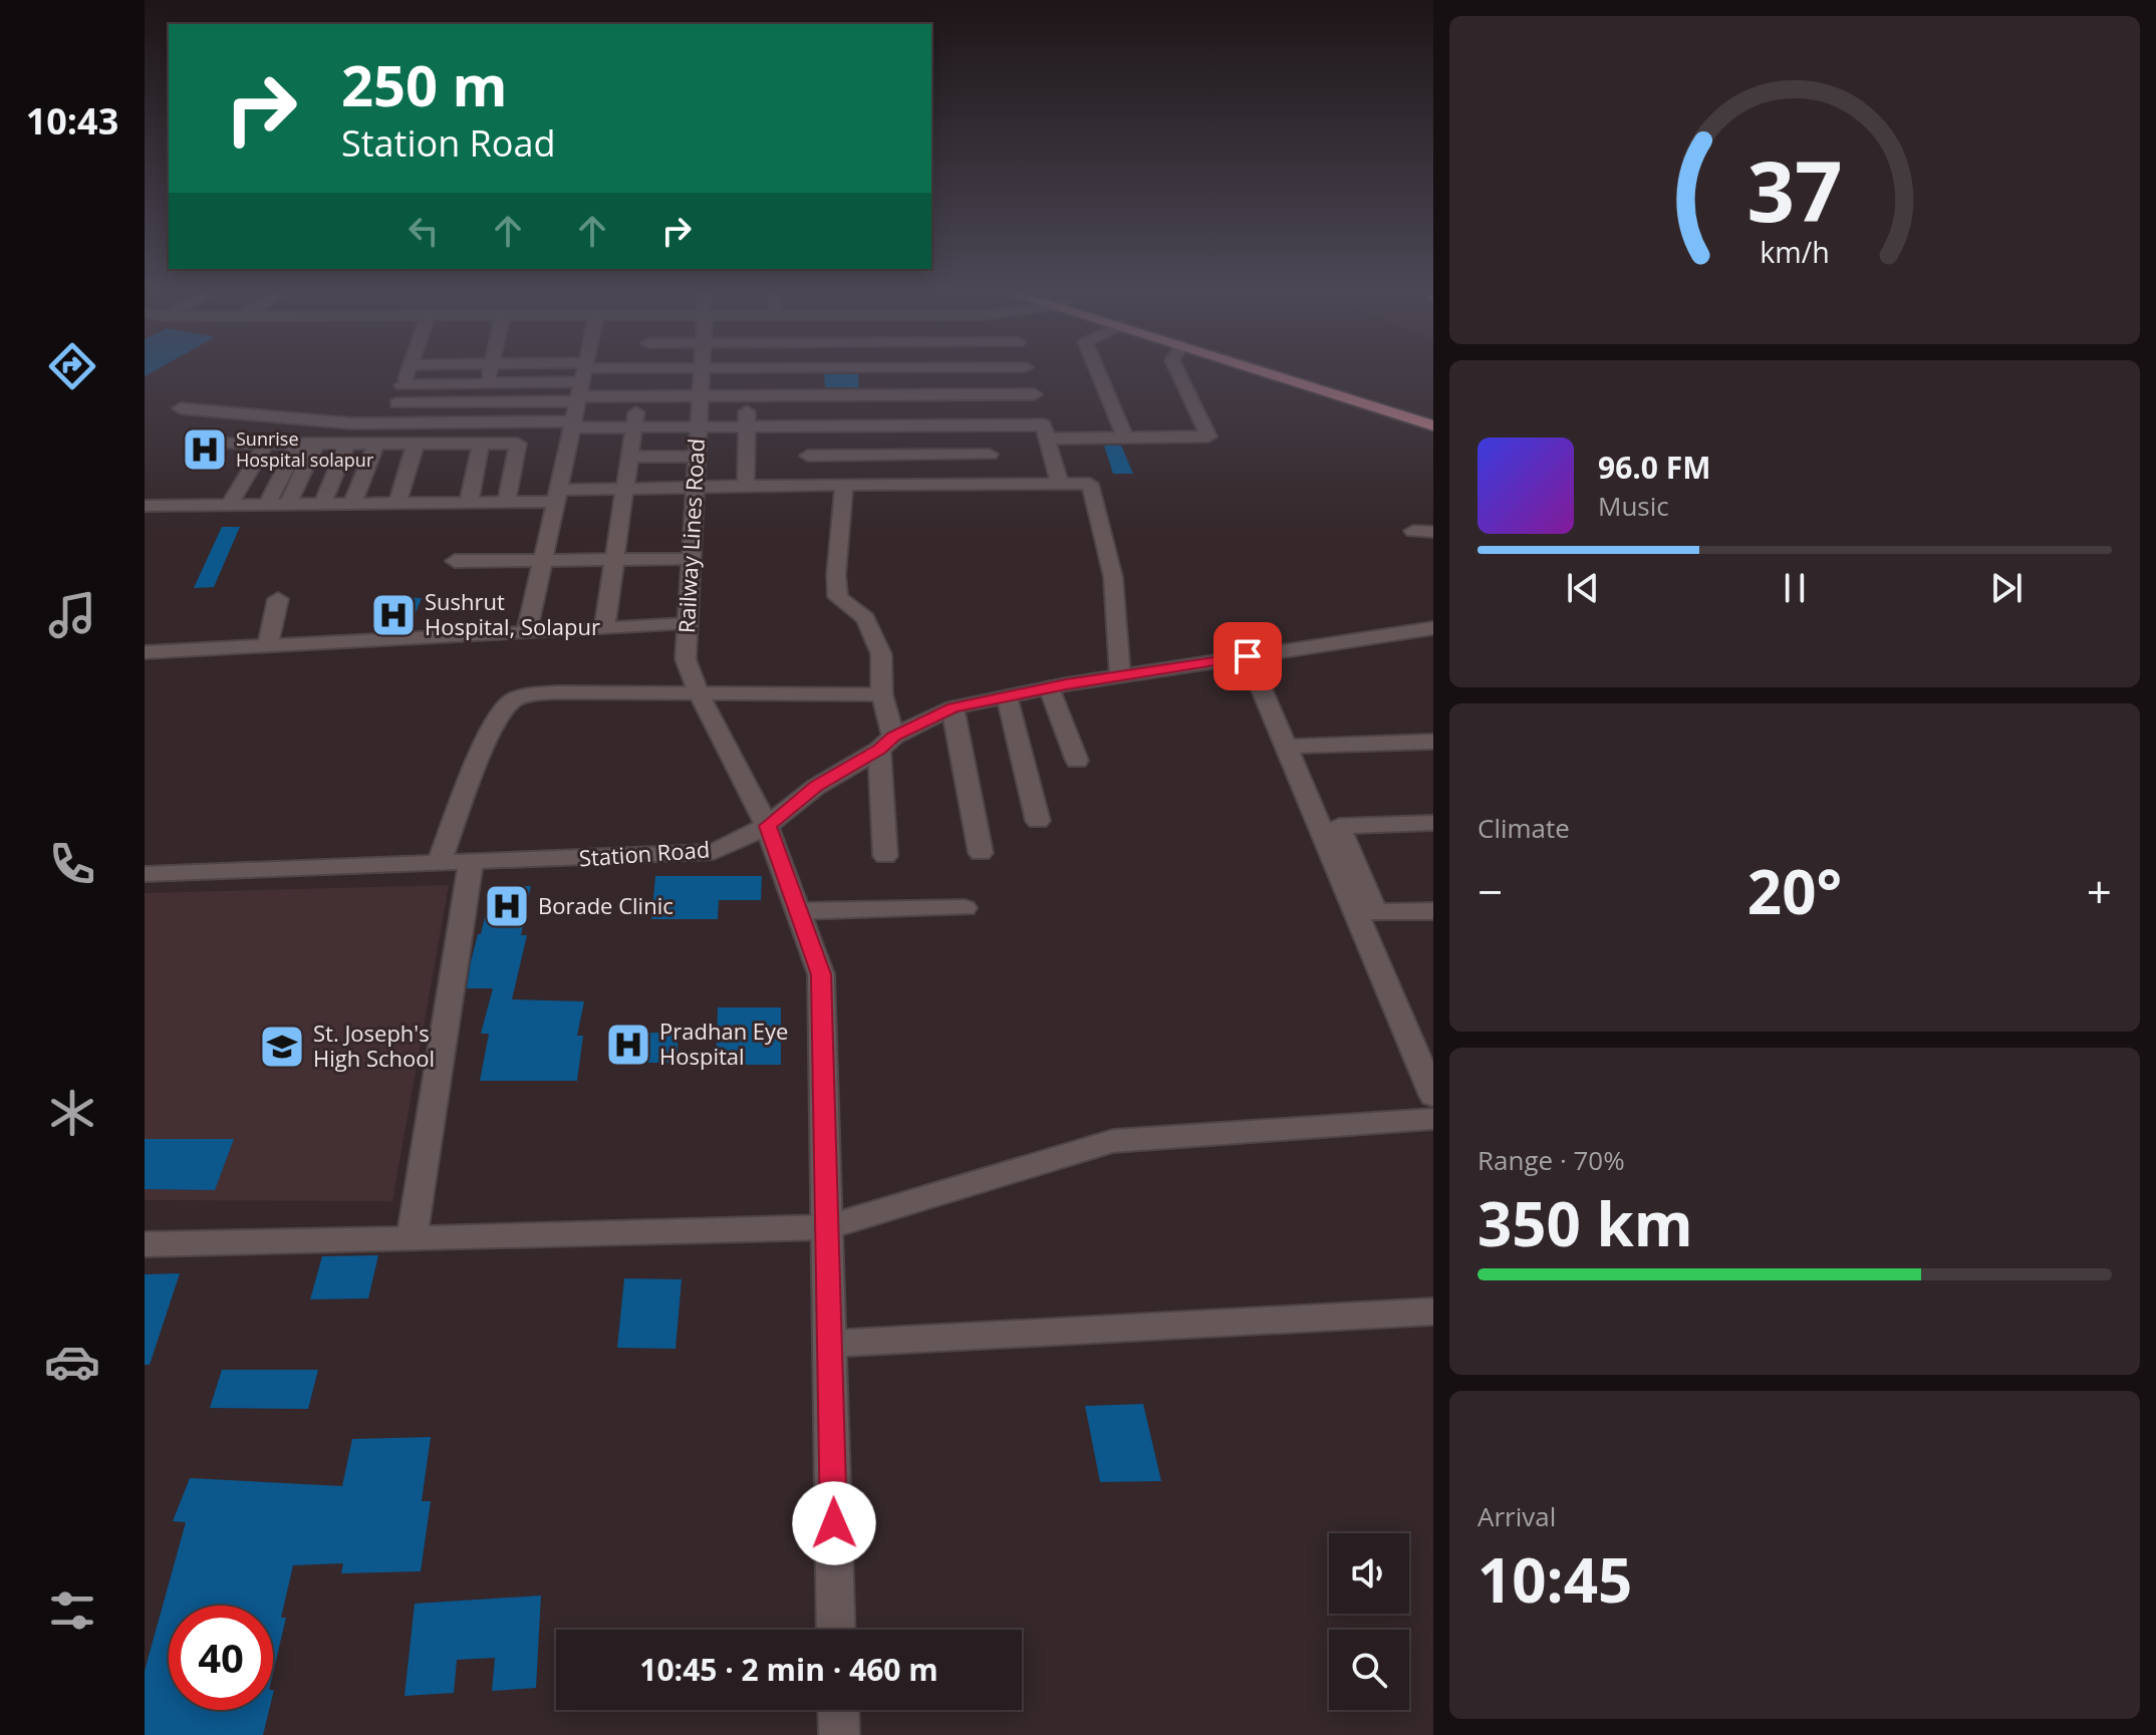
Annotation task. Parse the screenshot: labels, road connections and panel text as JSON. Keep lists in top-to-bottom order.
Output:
{
  "streets": {
    "street": ["Railway Lines Road", "Station Road"]
  },
  "crossings": [
    ["Railway Lines Road", "Station Road"]
  ],
  "places": {
    "hospital": [
      "Sunrise Hospital solapur",
      "Sushrut Hospital, Solapur",
      "Borade Clinic",
      "Pradhan Eye Hospital"
    ],
    "school or university": ["St. Joseph's High School"]
  },
  "page": {
    "tabs": "10:43",
    "turn": ["250 m", "Station Road"],
    "song": ["96.0 FM", "Music"],
    "tile": [
      "Climate",
      ["Range · 70%", "350 km"],
      ["Arrival", "10:45"]
    ],
    "heat": ["−", "20°", "+"],
    "limit": "40",
    "trip": "10:45 · 2 min · 460 m",
    "gauge": ["37", "km/h"]
  }
}
